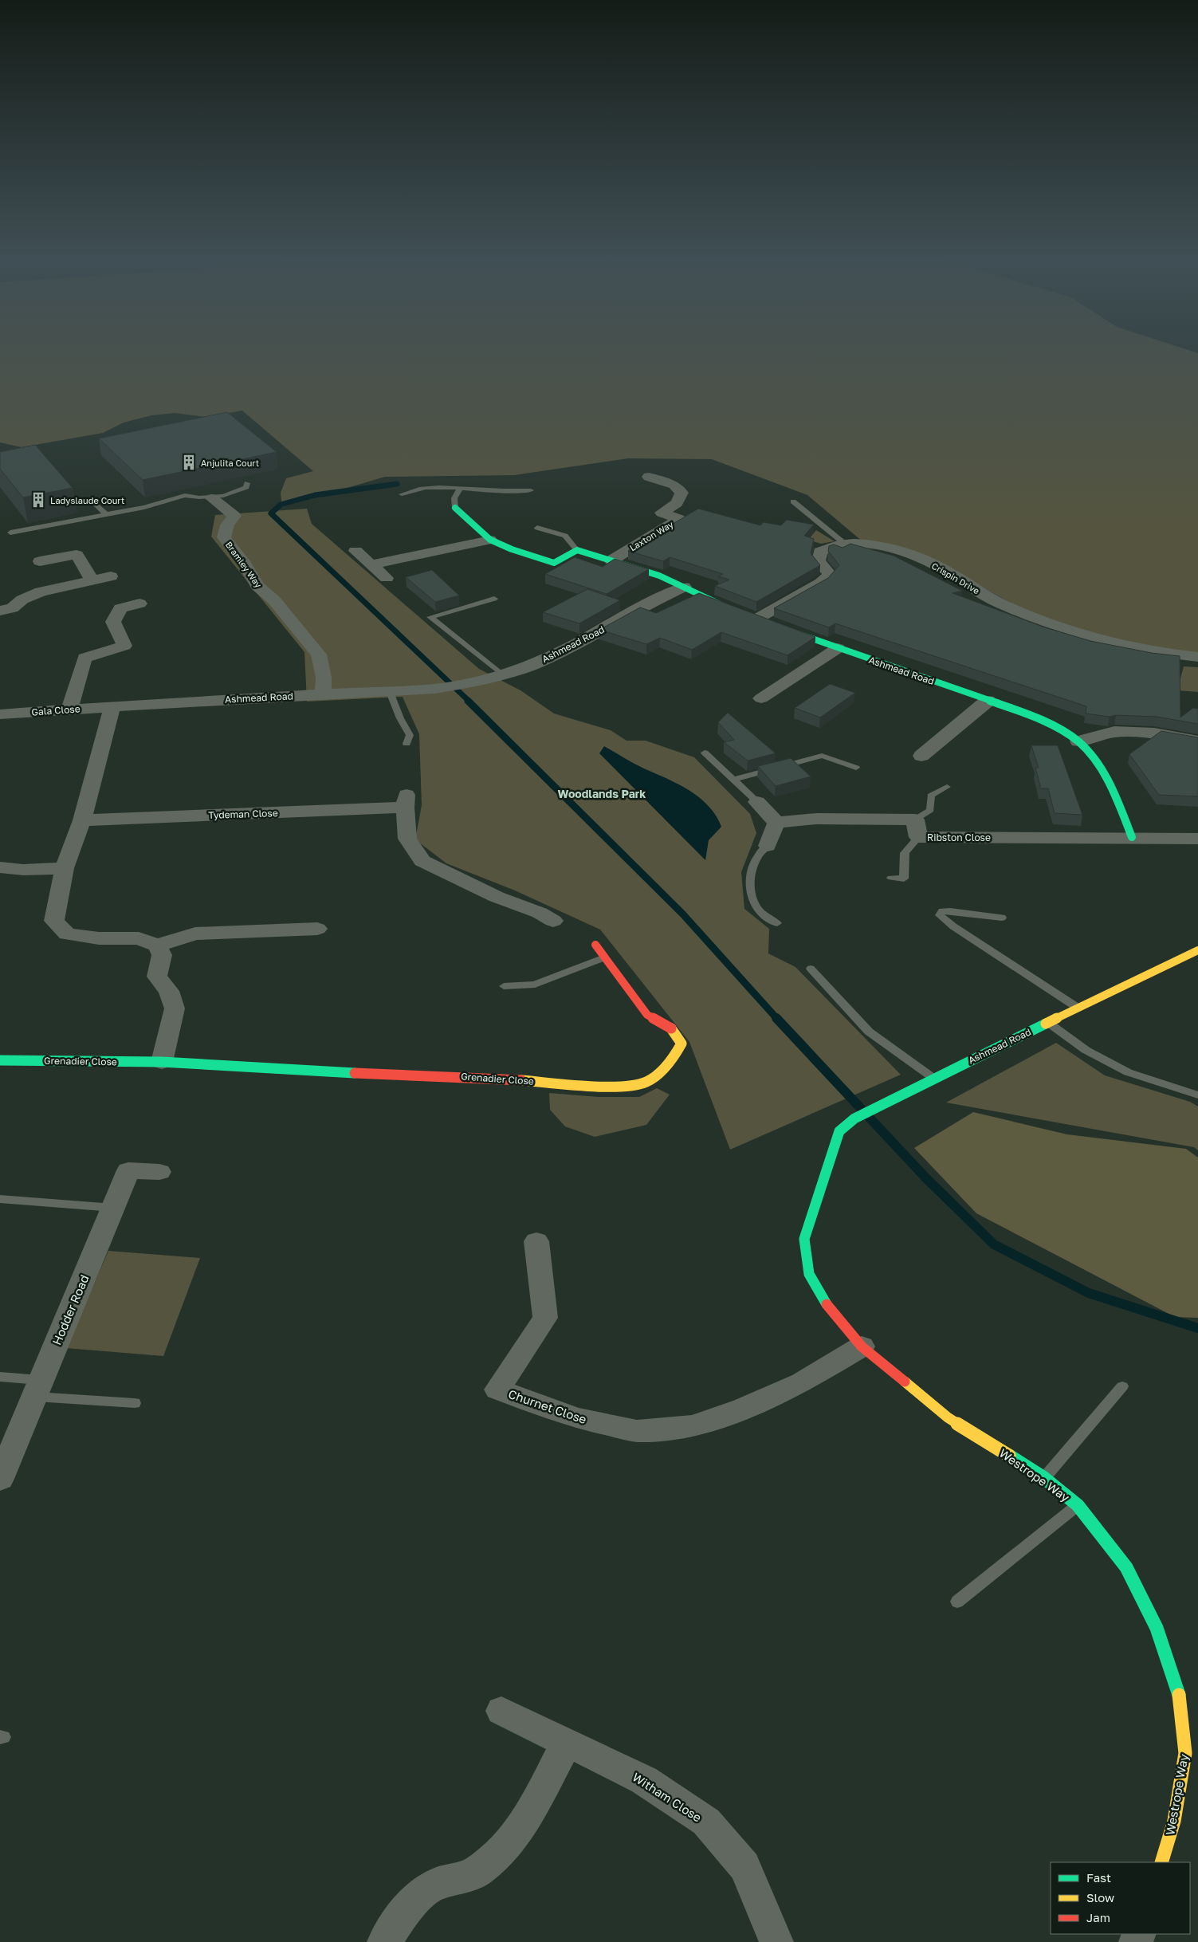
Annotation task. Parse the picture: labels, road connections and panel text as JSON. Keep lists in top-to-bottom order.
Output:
{
  "streets": {
    "street": [
      "Laxton Way",
      "Bramley Way",
      "Crispin Drive",
      "Ashmead Road",
      "Gala Close",
      "Tydeman Close",
      "Ribston Close",
      "Grenadier Close",
      "Hodder Road",
      "Churnet Close",
      "Westrope Way",
      "Witham Close"
    ]
  },
  "crossings": [
    ["Laxton Way", "Ashmead Road"],
    ["Bramley Way", "Ashmead Road"],
    ["Crispin Drive", "Ashmead Road"],
    ["Ashmead Road", "Gala Close"],
    ["Ashmead Road", "Ribston Close"],
    ["Ashmead Road", "Westrope Way"],
    ["Churnet Close", "Westrope Way"]
  ],
  "districts": ["Woodlands Park"],
  "places": {
    "building": ["Anjulita Court", "Ladyslaude Court"]
  },
  "legend": ["Fast", "Slow", "Jam"]
}
